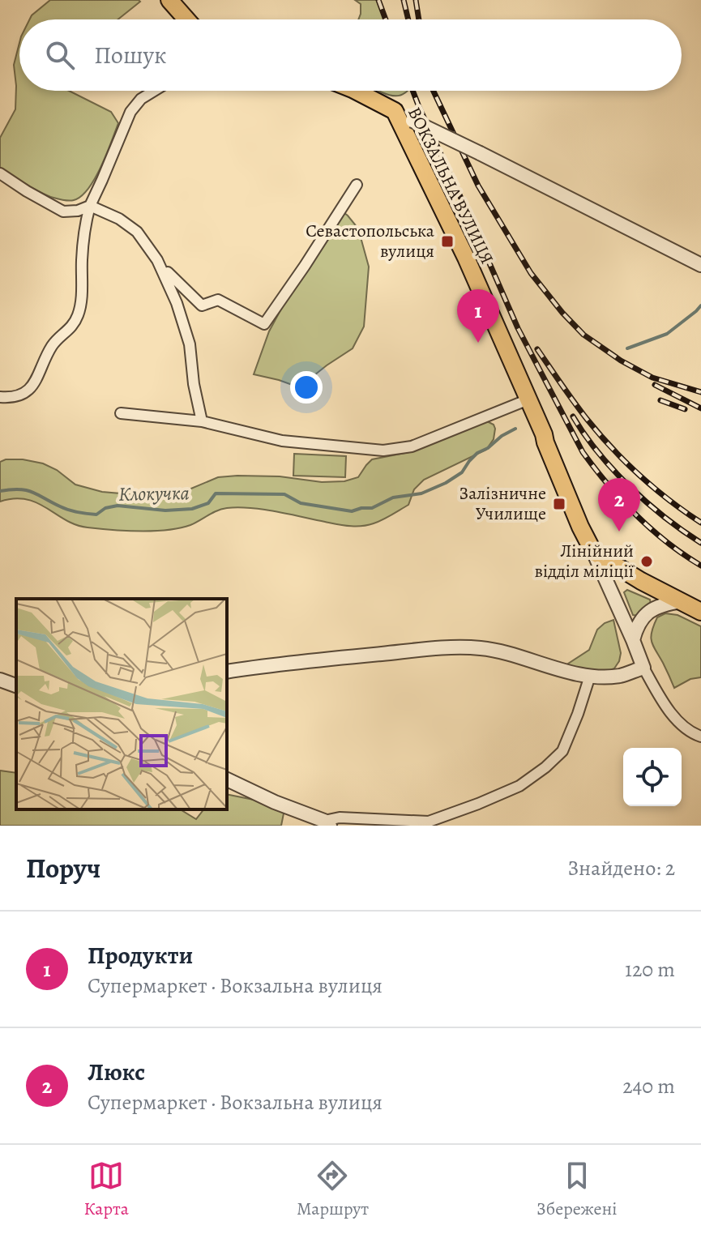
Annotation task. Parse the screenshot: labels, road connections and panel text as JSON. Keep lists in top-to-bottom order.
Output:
{
  "streets": {
    "main road": ["ВОКЗАЛЬНА ВУЛИЦЯ"]
  },
  "water": ["Клокучка"],
  "places": {
    "transit": ["Севастопольська вулиця", "Залізничне Училище"],
    "other": ["Лінійний відділ міліції"]
  },
  "page": {
    "search": "Пошук",
    "pins": ["1", "2"],
    "heading": ["Поруч", "Знайдено: 2"],
    "list": [
      {
        "mark": "1",
        "name": "Продукти",
        "note": "Супермаркет · Вокзальна вулиця",
        "value": "120 m"
      },
      {
        "mark": "2",
        "name": "Люкс",
        "note": "Супермаркет · Вокзальна вулиця",
        "value": "240 m"
      }
    ],
    "nav": ["Карта", "Маршрут", "Збережені"]
  }
}
